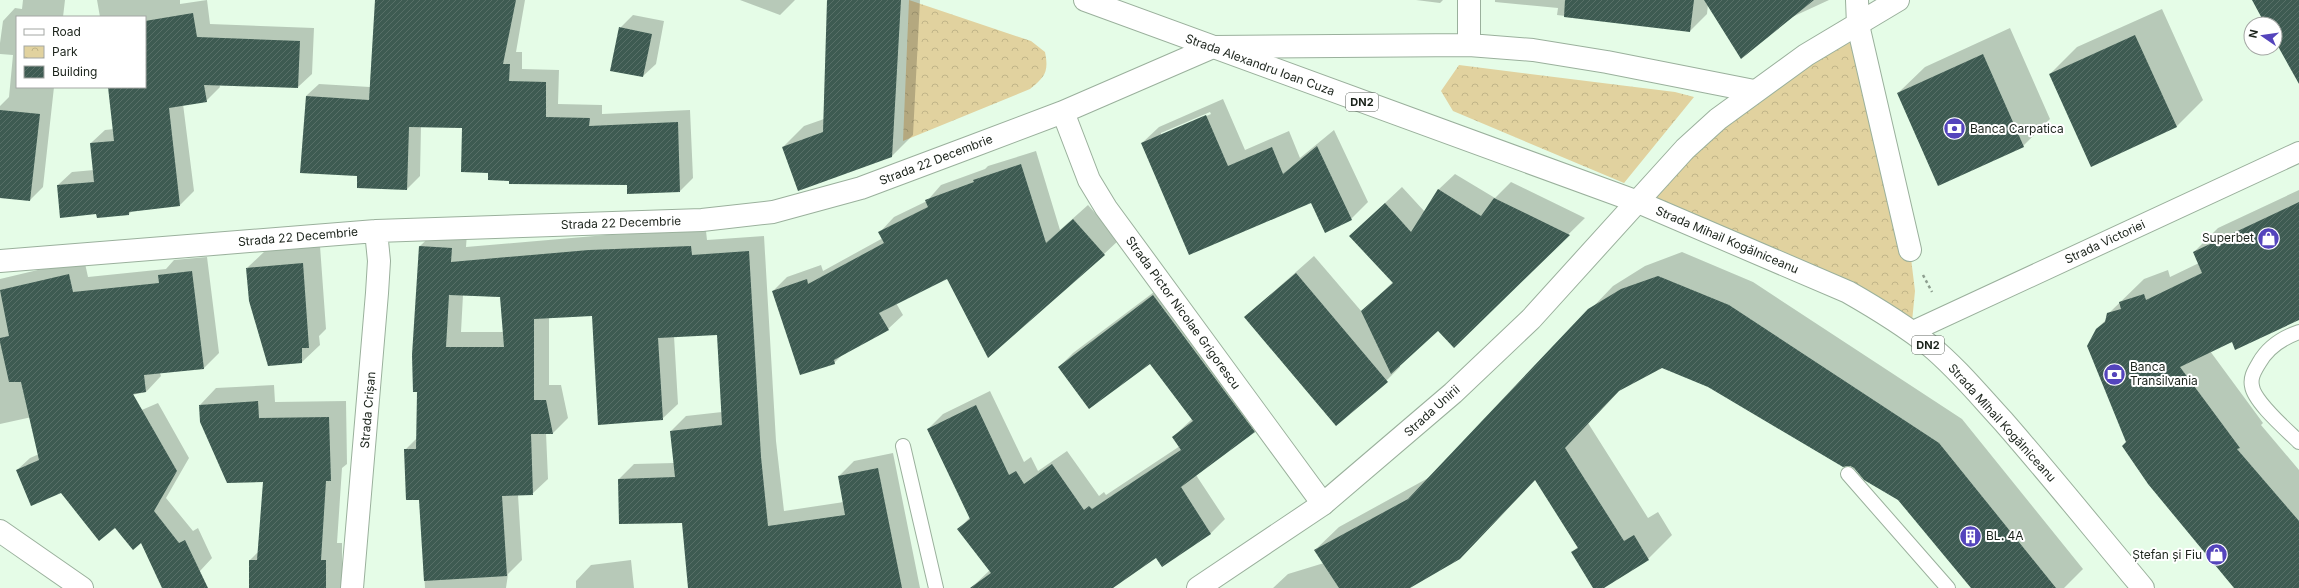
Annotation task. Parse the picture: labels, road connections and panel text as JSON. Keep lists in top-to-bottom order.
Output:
{
  "streets": {
    "street": [
      "Strada Alexandru Ioan Cuza",
      "DN2",
      "Strada 22 Decembrie",
      "Strada Mihail Kogălniceanu",
      "Strada Victoriei",
      "Strada Pictor Nicolae Grigorescu",
      "Strada Crișan",
      "Strada Unirii"
    ]
  },
  "crossings": [
    ["Strada Alexandru Ioan Cuza", "Strada 22 Decembrie"],
    ["Strada Alexandru Ioan Cuza", "Strada Mihail Kogălniceanu"],
    ["Strada Alexandru Ioan Cuza", "Strada Unirii"],
    ["Strada 22 Decembrie", "Strada Pictor Nicolae Grigorescu"],
    ["Strada 22 Decembrie", "Strada Crișan"],
    ["Strada Mihail Kogălniceanu", "Strada Victoriei"],
    ["Strada Mihail Kogălniceanu", "Strada Unirii"],
    ["Strada Pictor Nicolae Grigorescu", "Strada Unirii"]
  ],
  "places": {
    "bank": ["Banca Carpatica", "Banca Transilvania"],
    "shop": ["Superbet", "Ștefan și Fiu"],
    "building": ["BL. 4A"]
  },
  "legend": ["Road", "Park", "Building"],
  "north": "left"
}
